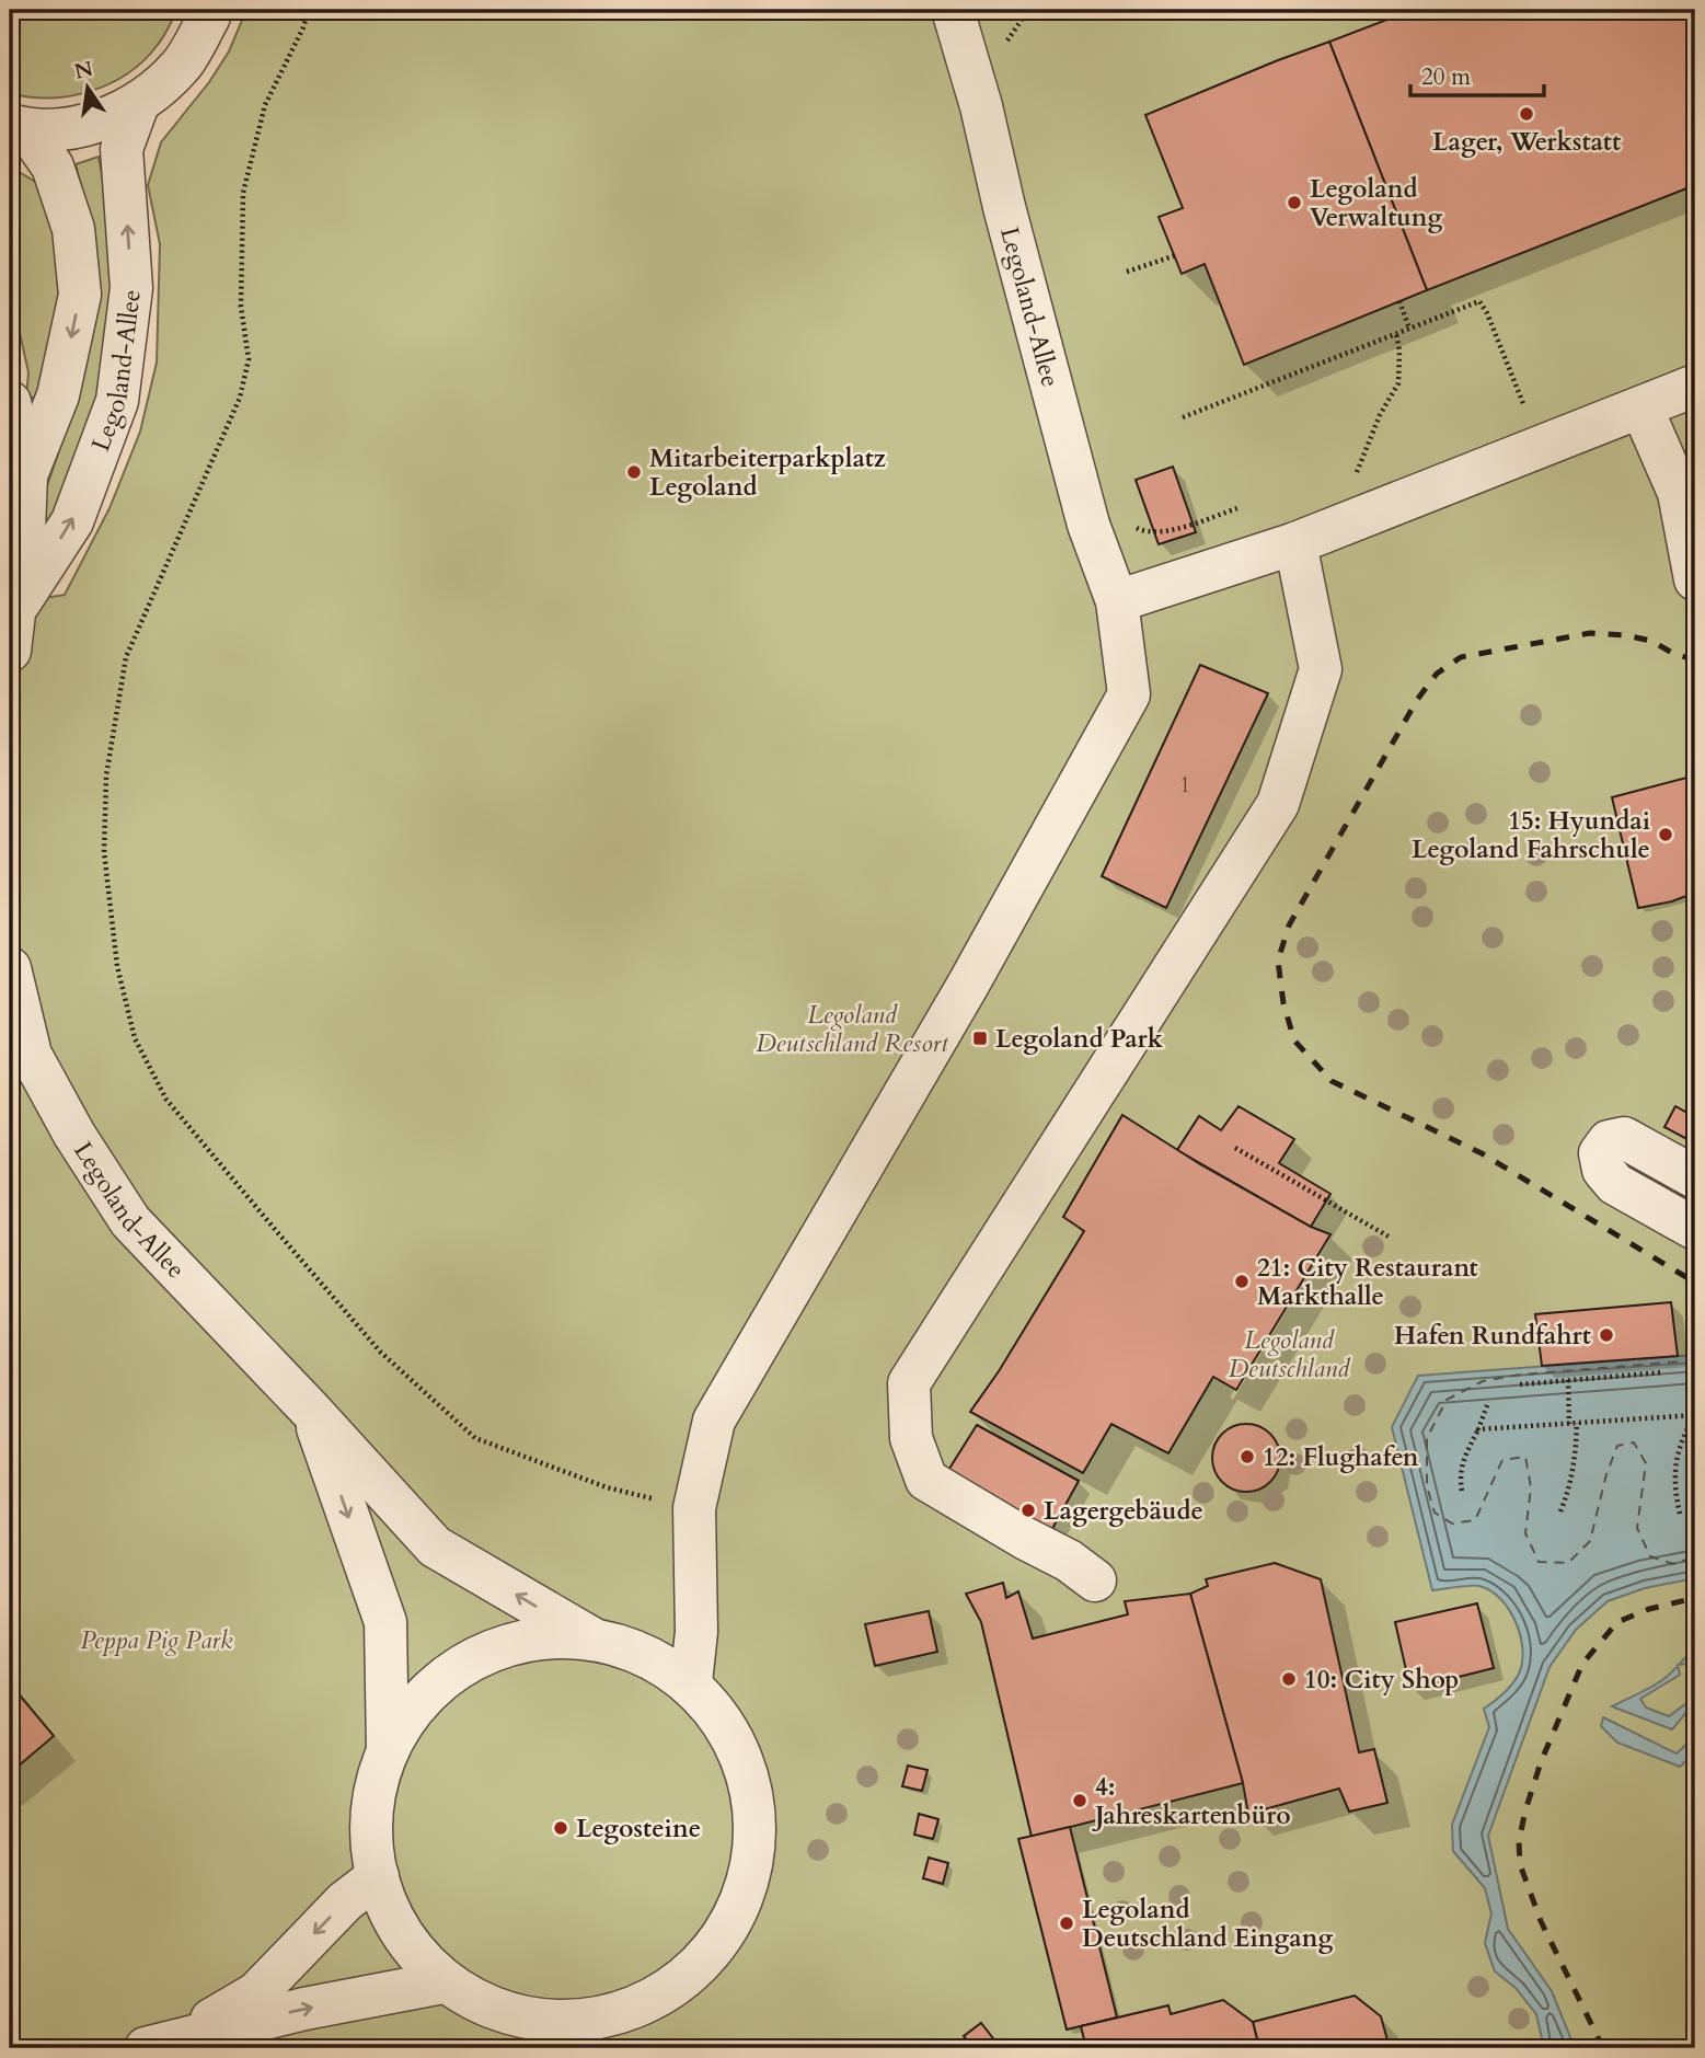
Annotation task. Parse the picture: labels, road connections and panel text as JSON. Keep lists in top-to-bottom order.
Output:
{
  "streets": {
    "street": ["Legoland-Allee"]
  },
  "parks": ["Legoland Deutschland Resort", "Legoland Deutschland", "Peppa Pig Park"],
  "places": {
    "other": [
      "Lager, Werkstatt",
      "Legoland Verwaltung",
      "Mitarbeiterparkplatz Legoland",
      "15: Hyundai Legoland Fahrschule",
      "21: City Restaurant Markthalle",
      "Hafen Rundfahrt",
      "12: Flughafen",
      "Lagergebäude",
      "10: City Shop",
      "4: Jahreskartenbüro",
      "Legosteine",
      "Legoland Deutschland Eingang"
    ],
    "transit": ["Legoland Park"]
  },
  "house_numbers": ["1"],
  "scale_bar": "20 m",
  "north": "top"
}
